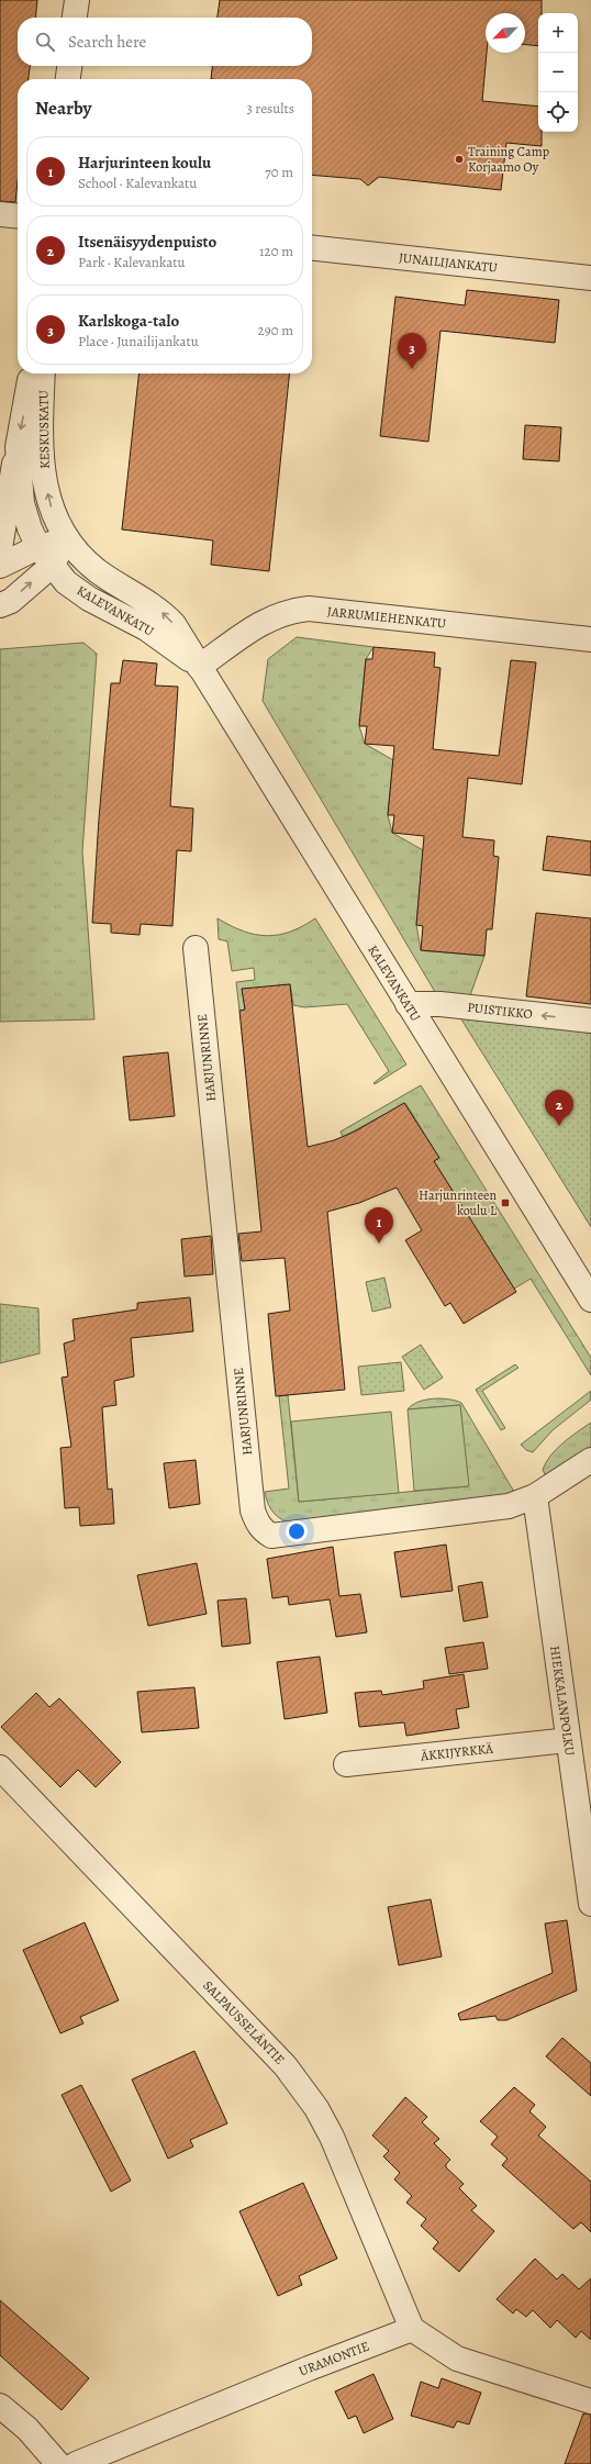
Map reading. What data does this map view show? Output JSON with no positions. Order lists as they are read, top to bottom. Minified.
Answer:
{"streets":{"street":["JUNAILIJANKATU","KESKUSKATU","KALEVANKATU","JARRUMIEHENKATU","PUISTIKKO","HARJUNRINNE","HIEKKALANPOLKU","ÄKKIJYRKKÄ","SALPAUSSELÄNTIE","URAMONTIE"]},"crossings":[["KESKUSKATU","KALEVANKATU"],["KALEVANKATU","JARRUMIEHENKATU"],["KALEVANKATU","PUISTIKKO"],["HARJUNRINNE","HIEKKALANPOLKU"],["HIEKKALANPOLKU","ÄKKIJYRKKÄ"],["SALPAUSSELÄNTIE","URAMONTIE"]],"one_way":["PUISTIKKO"],"places":{"other":["Training Camp Korjaamo Oy"],"transit":["Harjunrinteen koulu L"]},"north":"bottom left","page":{"map_buttons":["+","−"],"search":"Search here","heading":["Nearby","3 results"],"list":[{"mark":"1","name":"Harjurinteen koulu","note":"School · Kalevankatu","value":"70 m"},{"mark":"2","name":"Itsenäisyydenpuisto","note":"Park · Kalevankatu","value":"120 m"},{"mark":"3","name":"Karlskoga-talo","note":"Place · Junailijankatu","value":"290 m"}],"pins":["3","2","1"]}}
